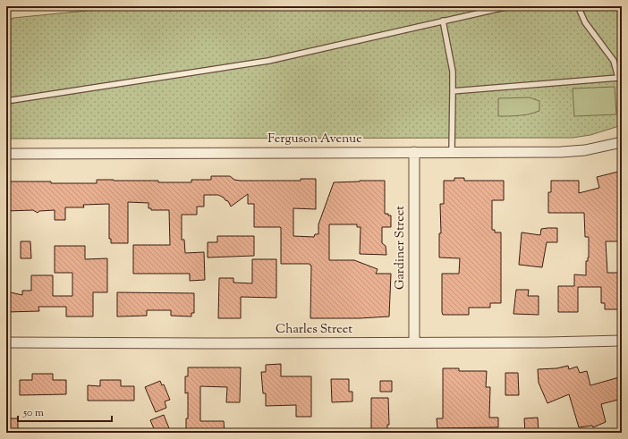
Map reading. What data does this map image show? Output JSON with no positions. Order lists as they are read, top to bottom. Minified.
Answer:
{"streets":{"street":["Ferguson Avenue","Gardiner Street","Charles Street"]},"crossings":[["Ferguson Avenue","Gardiner Street"],["Gardiner Street","Charles Street"]],"scale_bar":"50 m"}
